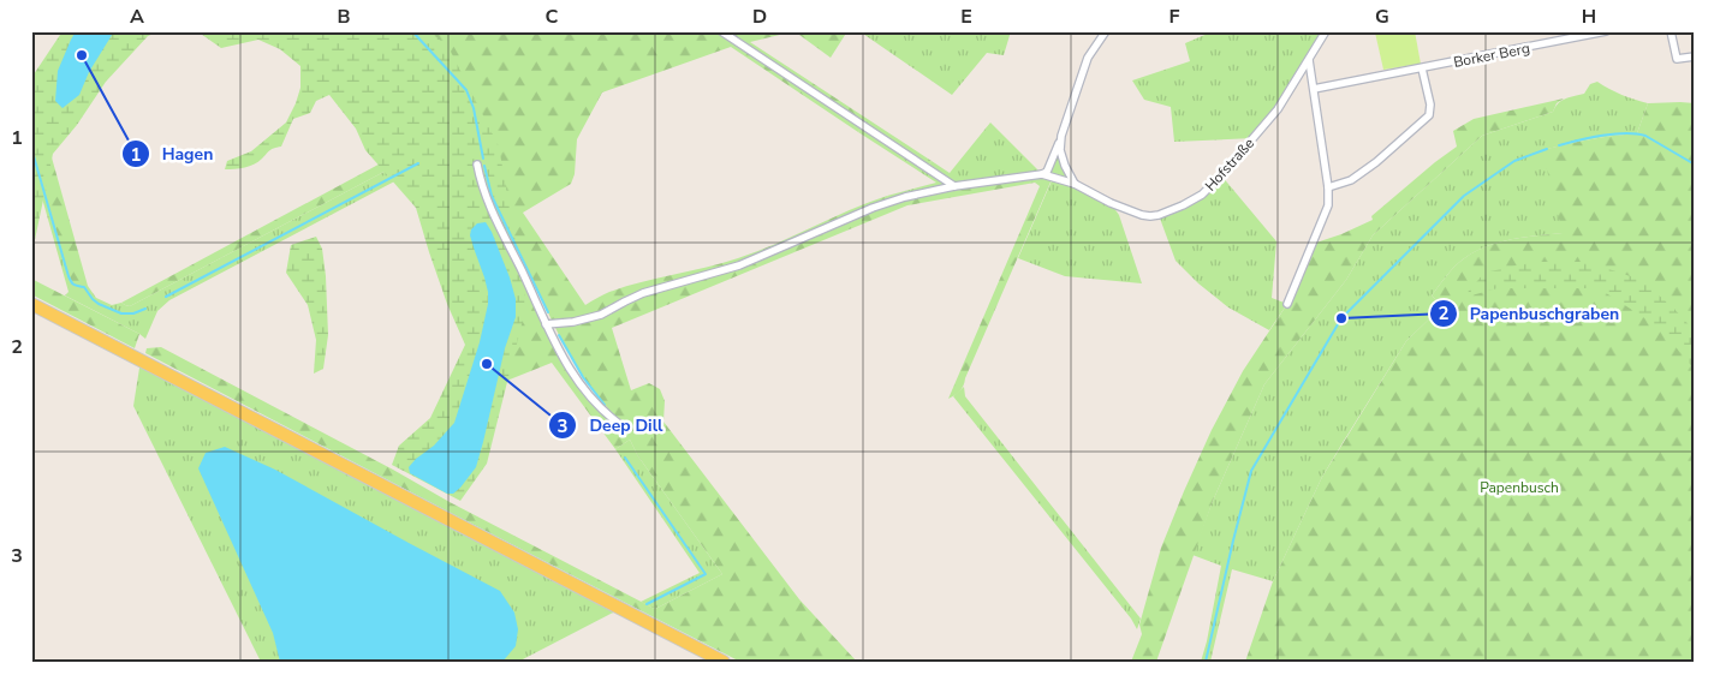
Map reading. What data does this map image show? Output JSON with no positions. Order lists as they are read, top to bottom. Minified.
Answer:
{"streets":{"street":["Borker Berg","Hofstraße"]},"parks":["Papenbusch"],"places":["Hagen","Papenbuschgraben","Deep Dill"],"grid":{"columns":["A","B","C","D","E","F","G","H"],"rows":["1","2","3"]}}
